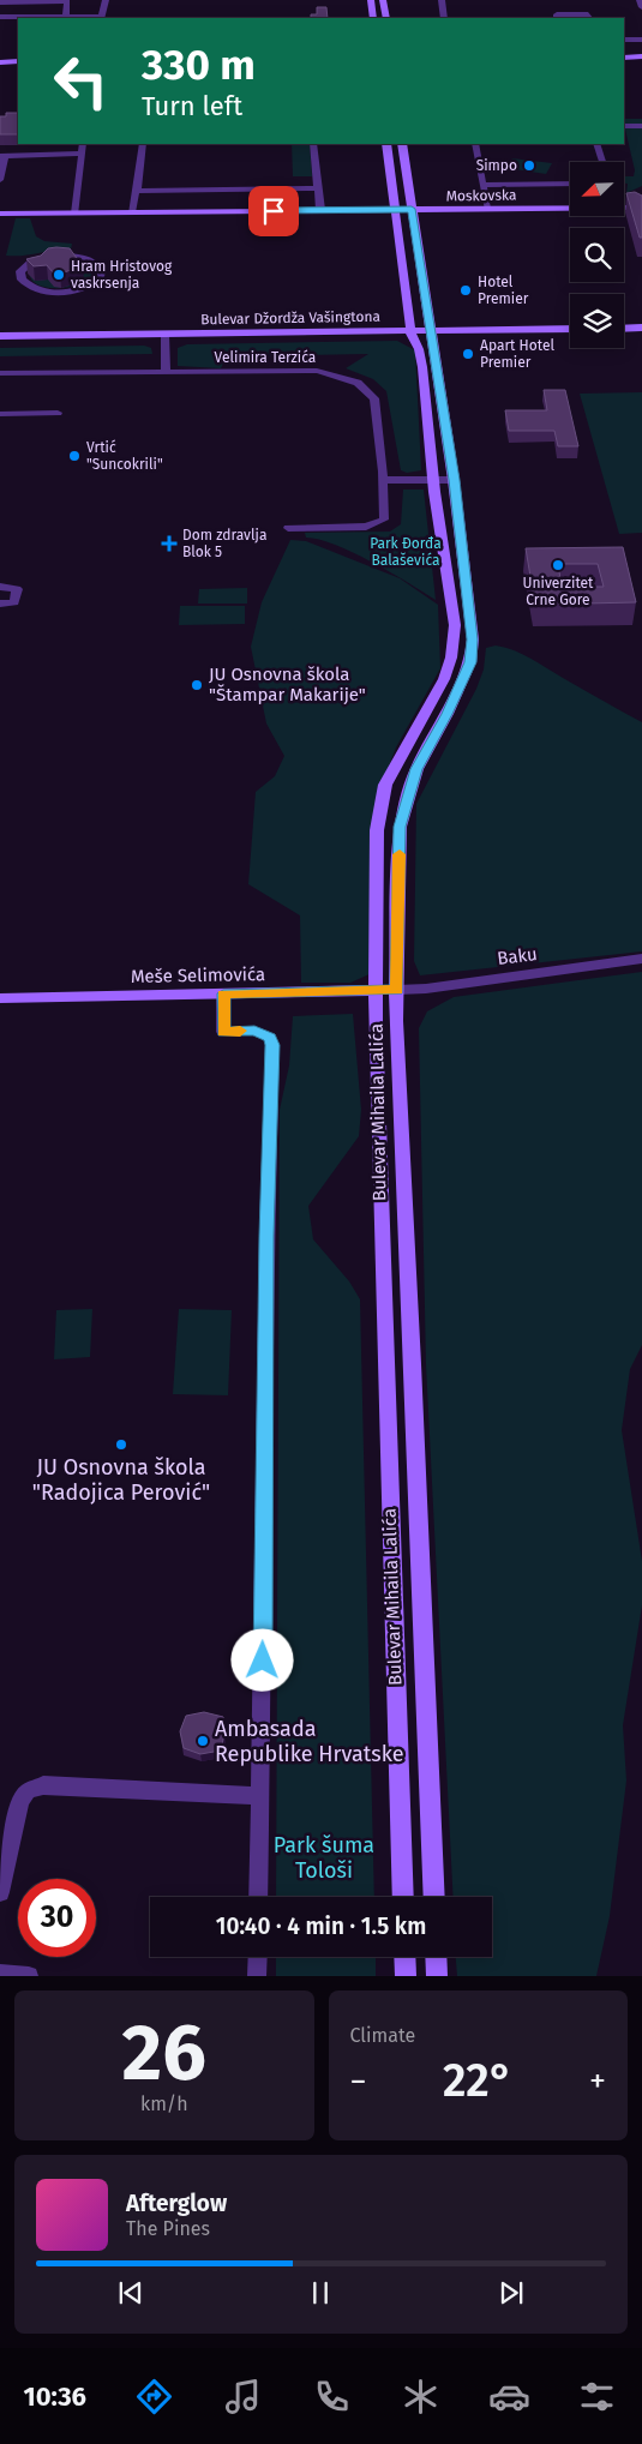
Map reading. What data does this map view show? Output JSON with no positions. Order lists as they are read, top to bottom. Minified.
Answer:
{"streets":{"main road":["Moskovska","Bulevar Džordža Vašingtona","Meše Selimovića","Bulevar Mihaila Lalića"],"street":["Velimira Terzića","Baku"]},"crossings":[["Moskovska","Bulevar Mihaila Lalića"],["Bulevar Džordža Vašingtona","Bulevar Mihaila Lalića"],["Baku","Meše Selimovića"],["Baku","Bulevar Mihaila Lalića"],["Meše Selimovića","Bulevar Mihaila Lalića"]],"parks":["Park Đorđa Balaševića","Park šuma Tološi"],"places":{"other":["Simpo","Hram Hristovog vaskrsenja","Hotel Premier","Apart Hotel Premier","Vrtić \"Suncokrili\"","Univerzitet Crne Gore","JU Osnovna škola \"Štampar Makarije\"","JU Osnovna škola \"Radojica Perović\"","Ambasada Republike Hrvatske"],"health":["Dom zdravlja Blok 5"]},"north":"bottom left","page":{"turn":["330 m","Turn left"],"limit":"30","trip":"10:40 · 4 min · 1.5 km","tile":[["26","km/h"],"Climate"],"heat":["−","22°","+"],"song":["Afterglow","The Pines"],"tabs":"10:36"}}
